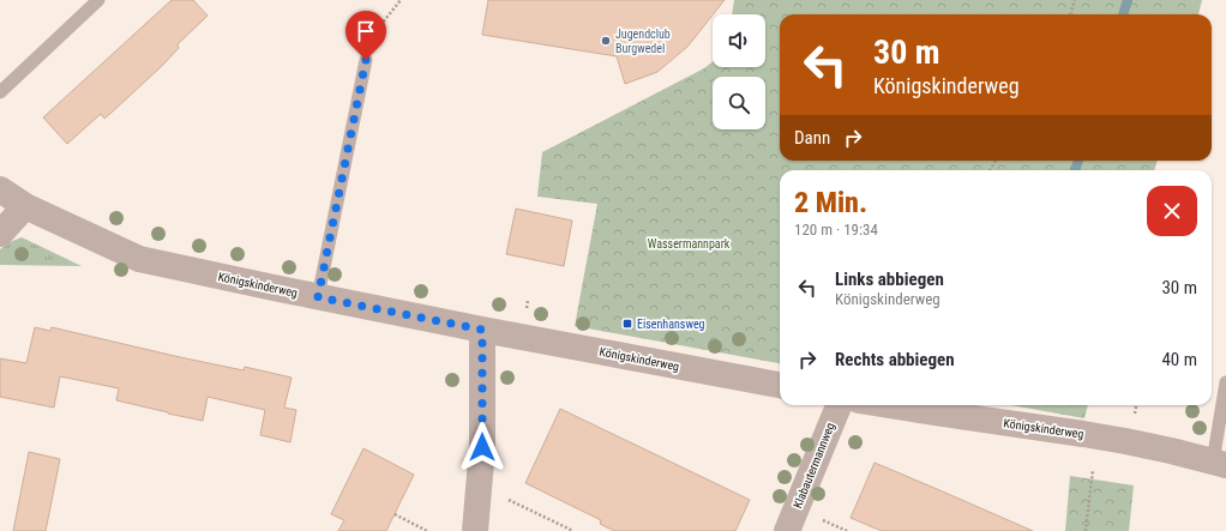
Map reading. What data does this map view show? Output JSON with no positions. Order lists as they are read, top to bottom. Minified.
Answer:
{"streets":{"street":["Königskinderweg","Klabautermannweg"]},"parks":["Wassermannpark"],"places":{"other":["Jugendclub Burgwedel"],"transit":["Eisenhansweg"]},"page":{"turn":["30 m","Königskinderweg"],"then":"Dann","heading":["2 Min.","120 m · 19:34"],"list":[{"name":"Links abbiegen","note":"Königskinderweg","value":"30 m"},{"name":"Rechts abbiegen","value":"40 m"}]}}
